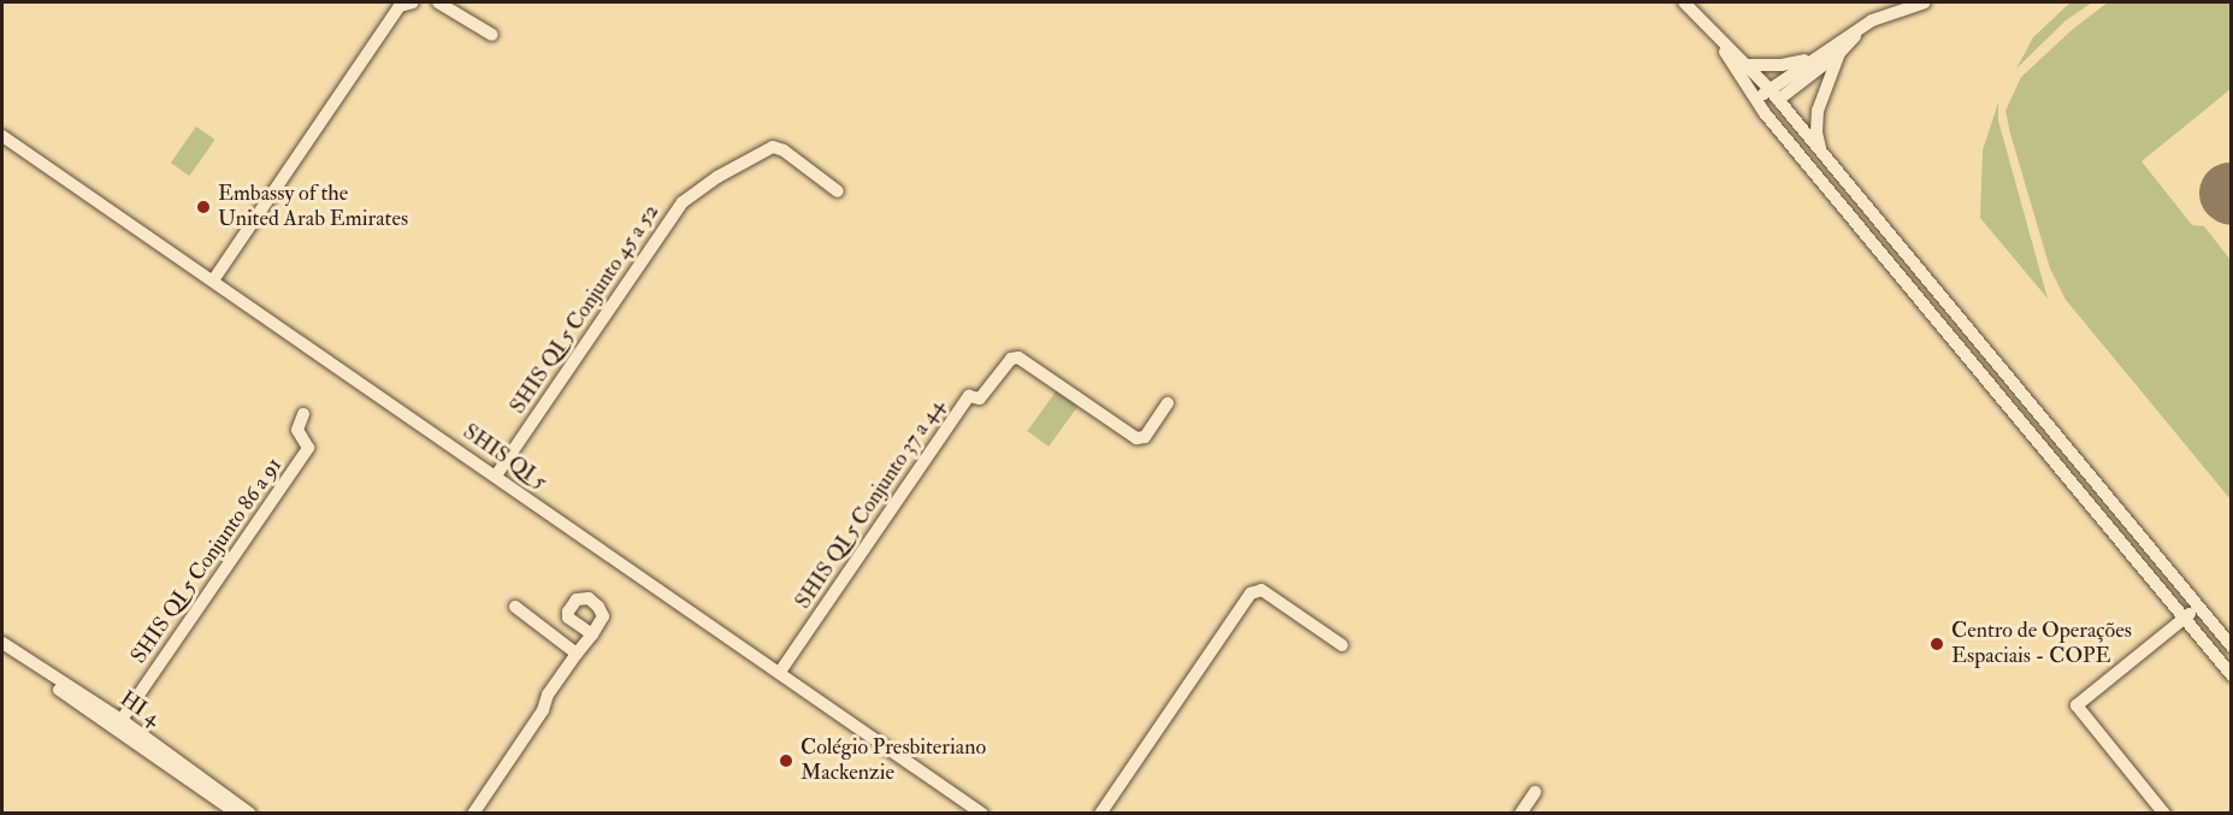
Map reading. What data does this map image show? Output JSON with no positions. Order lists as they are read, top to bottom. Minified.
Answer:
{"streets":{"street":["SHIS QI 5 Conjunto 45 a 52","SHIS QI 5","SHIS QI 5 Conjunto 37 a 44","SHIS QI 5 Conjunto 86 a 91","HI 4"]},"crossings":[["SHIS QI 5 Conjunto 45 a 52","SHIS QI 5"],["SHIS QI 5","SHIS QI 5 Conjunto 37 a 44"],["SHIS QI 5 Conjunto 86 a 91","HI 4"]],"places":["Embassy of the United Arab Emirates","Centro de Operações Espaciais - COPE","Colégio Presbiteriano Mackenzie"]}
